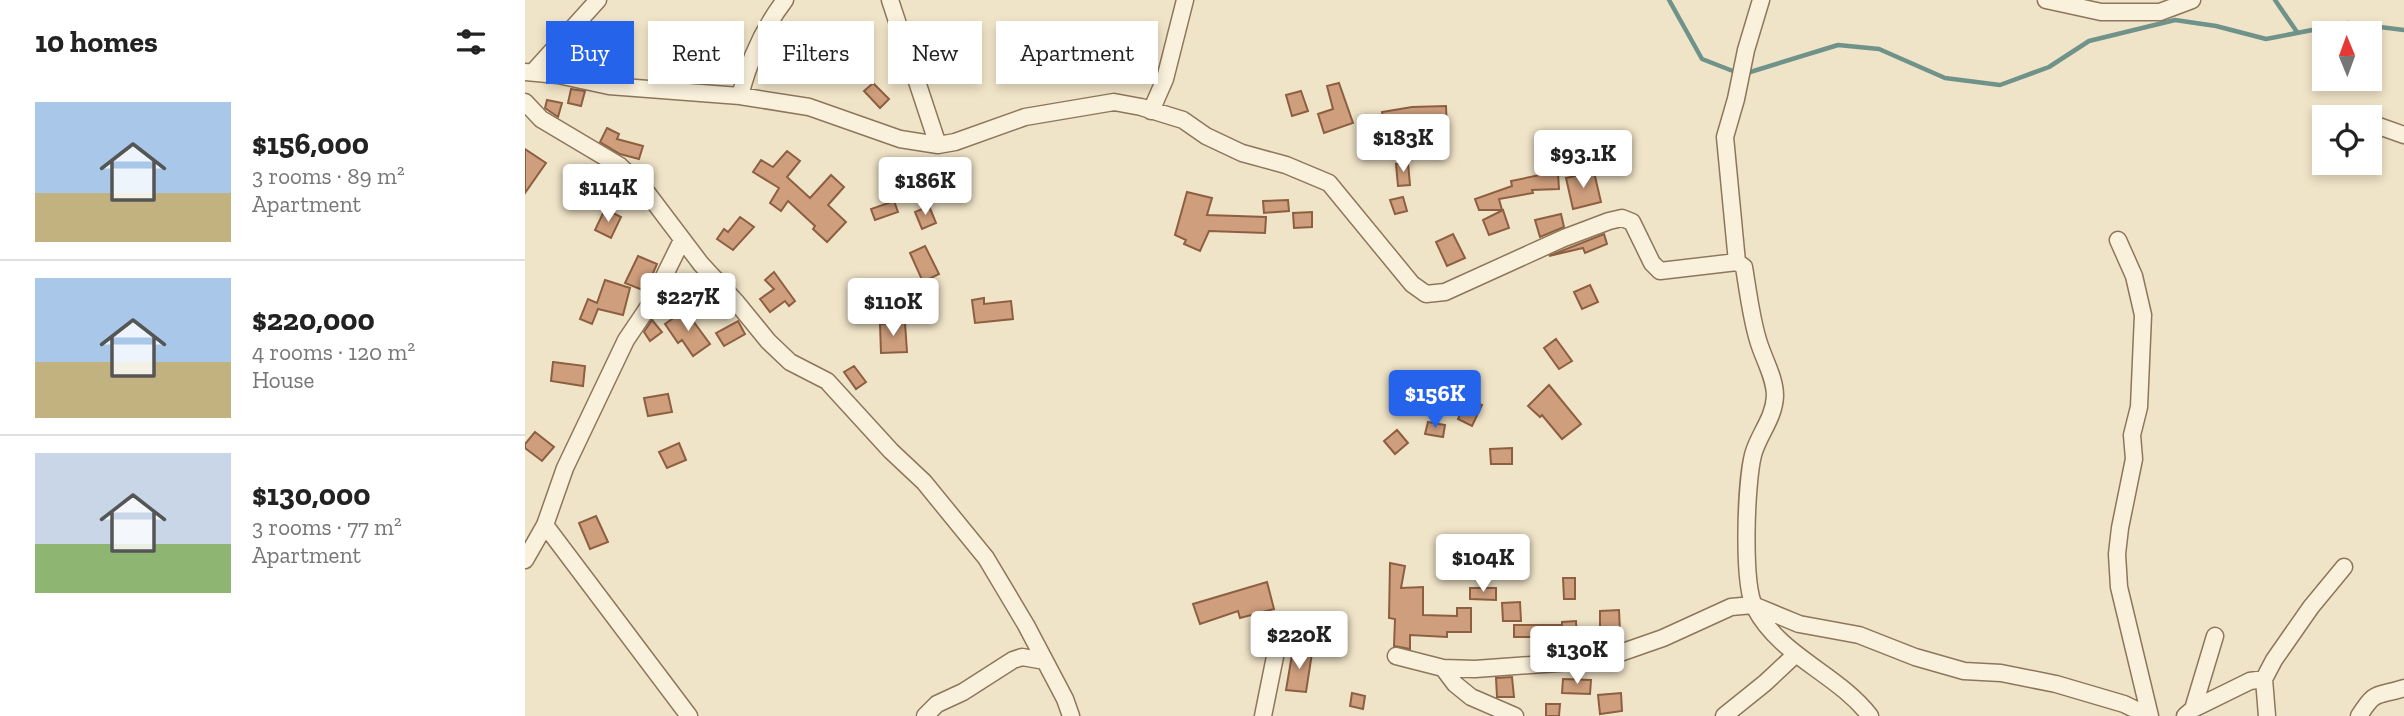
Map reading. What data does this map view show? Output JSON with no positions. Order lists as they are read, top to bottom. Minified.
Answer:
{"north":"top","page":{"heading":"10 homes","chip":["Buy","Rent","Filters","New","Apartment"],"list":[{"name":"$156,000","note":"3 rooms · 89 m² · Apartment"},{"name":"$220,000","note":"4 rooms · 120 m² · House"},{"name":"$130,000","note":"3 rooms · 77 m² · Apartment"}],"price":["$183K","$93.1K","$186K","$114K","$227K","$110K","$156K","$104K","$220K","$130K"]}}
